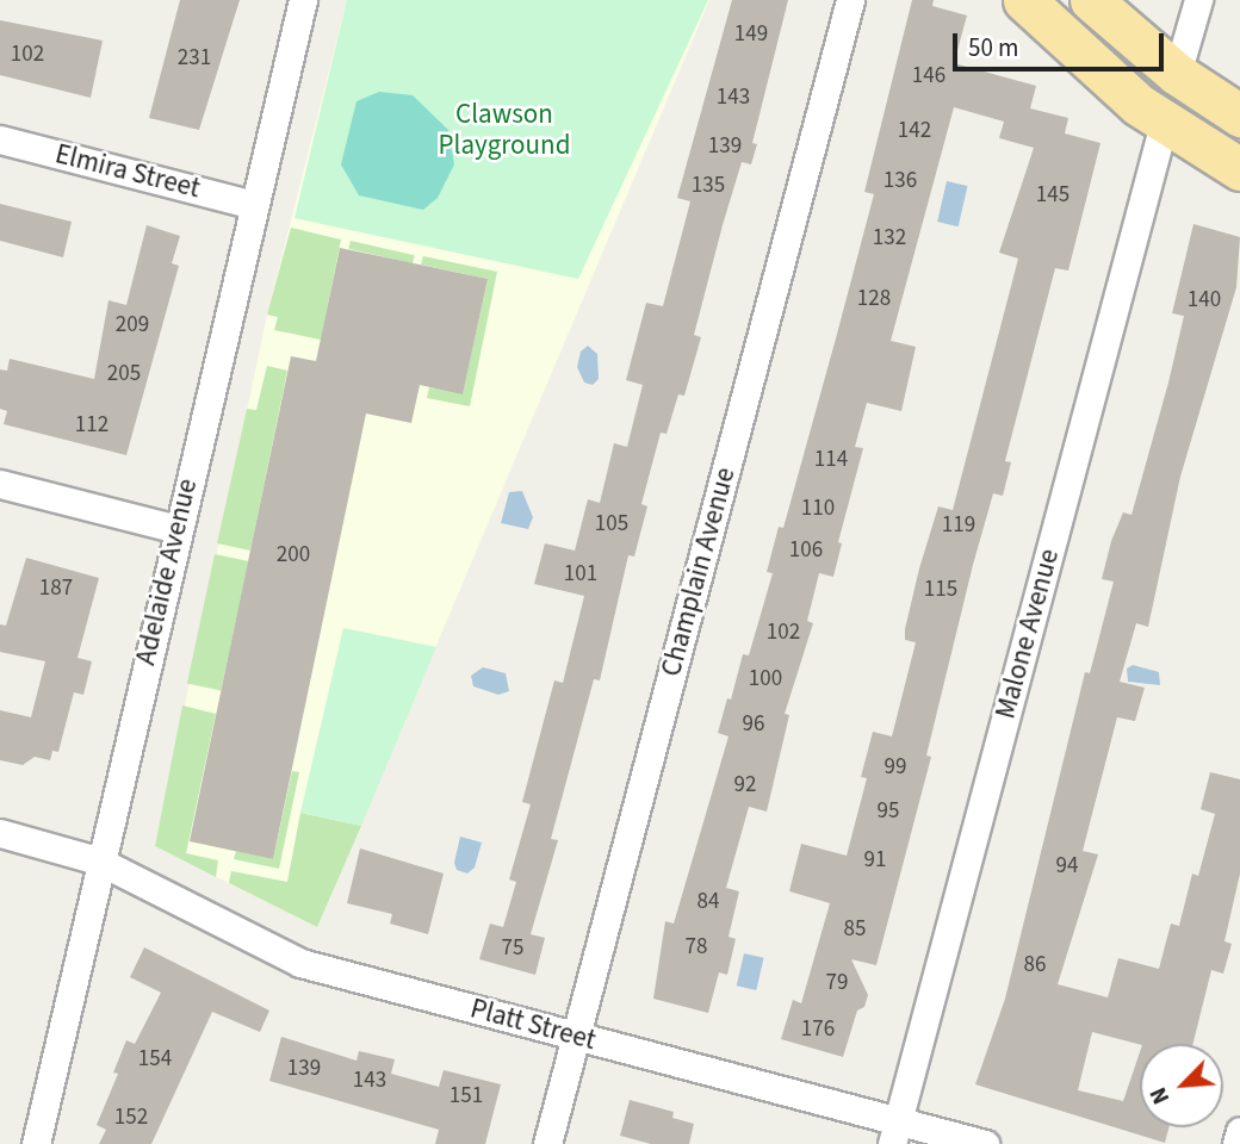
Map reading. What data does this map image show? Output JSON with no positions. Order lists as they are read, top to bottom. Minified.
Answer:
{"streets":{"street":["Elmira Street","Adelaide Avenue","Champlain Avenue","Malone Avenue","Platt Street"]},"crossings":[["Elmira Street","Adelaide Avenue"],["Adelaide Avenue","Platt Street"],["Champlain Avenue","Platt Street"],["Malone Avenue","Platt Street"]],"parks":["Clawson Playground"],"house_numbers":["149","102","231","146","143","142","139","136","135","145","132","128","140","209","205","112","114","110","105","119","106","200","101","187","115","102","100","96","99","92","95","91","94","84","85","78","75","86","79","176","154","139","143","151","152"],"scale_bar":"50 m","north":"bottom left"}
